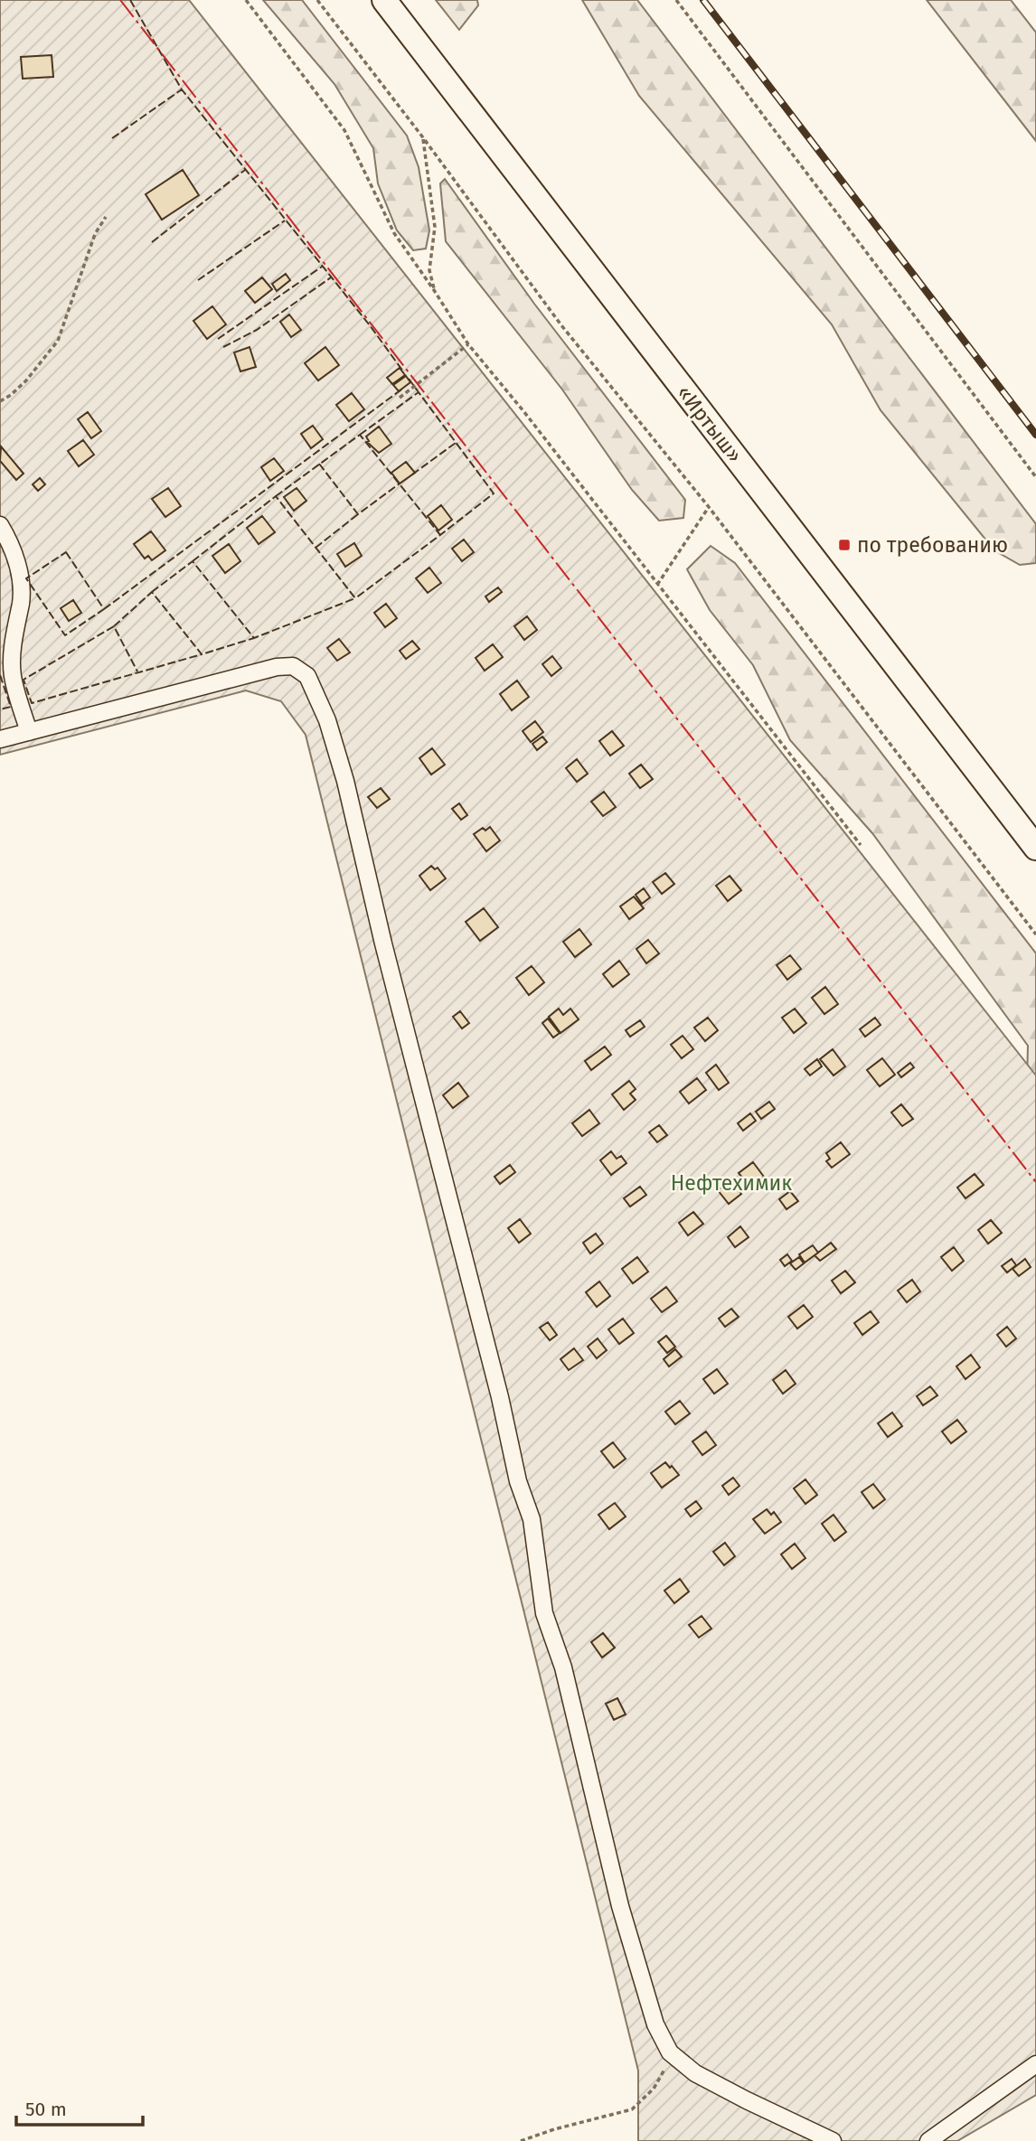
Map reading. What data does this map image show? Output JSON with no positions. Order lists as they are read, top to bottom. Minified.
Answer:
{"streets":{"main road":["«Иртыш»"]},"parks":["Нефтехимик"],"places":{"transit":["по требованию"]},"scale_bar":"50 m"}
